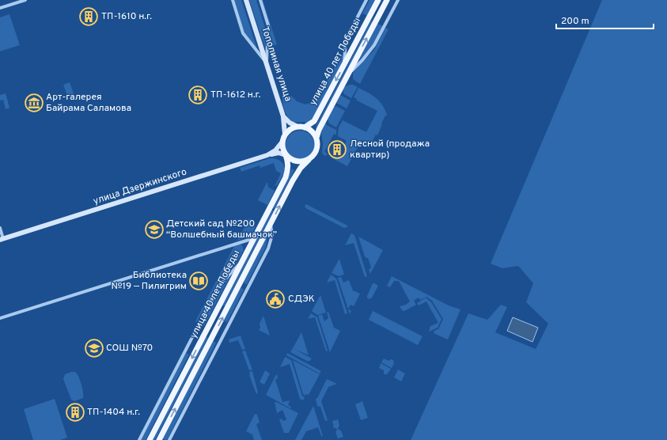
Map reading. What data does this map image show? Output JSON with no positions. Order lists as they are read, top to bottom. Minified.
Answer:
{"streets":{"main road":["улица 40 лет Победы","Тополиная улица","улица Дзержинского"]},"crossings":[["улица 40 лет Победы","Тополиная улица"],["улица 40 лет Победы","улица Дзержинского"],["Тополиная улица","улица Дзержинского"]],"places":{"building":["ТП-1610 н.г.","ТП-1612 н.г.","Лесной (продажа квартир)","ТП-1404 н.г."],"museum":["Арт-галерея Байрама Саламова"],"school or university":["Детский сад №200 “Волшебный башмачок”","СОШ №70"],"library":["Библиотека №19 — Пилигрим"],"public building":["СДЭК"]},"scale_bar":"200 m"}
